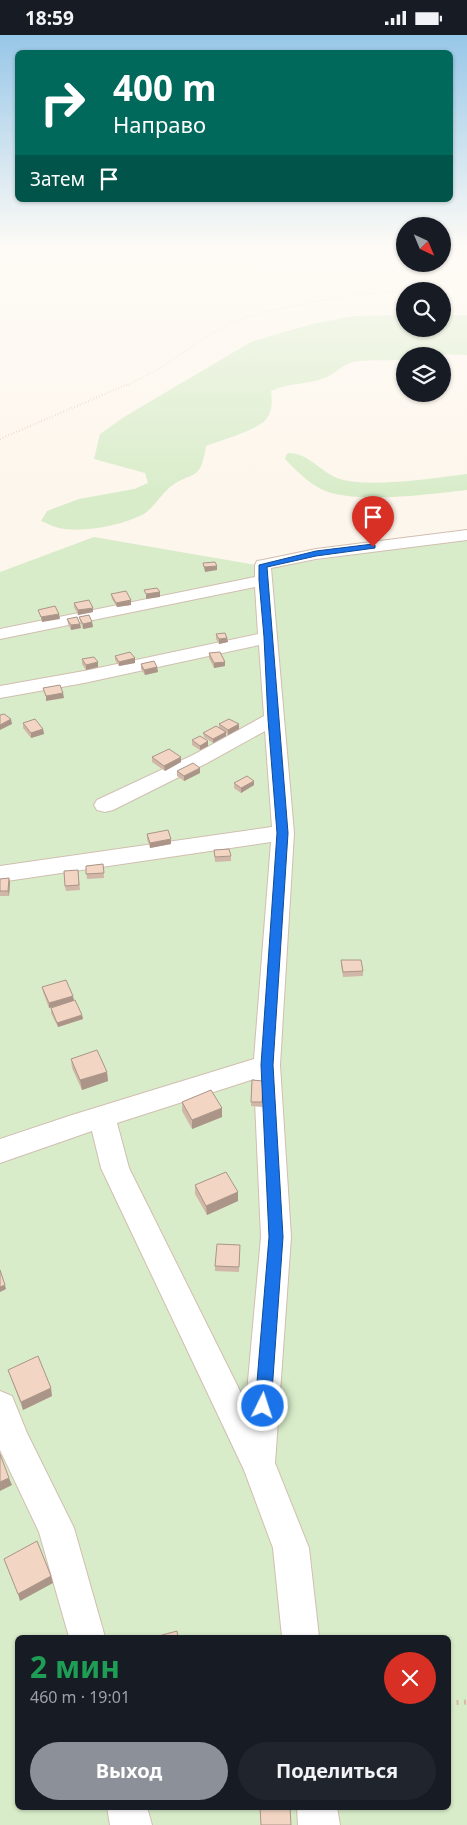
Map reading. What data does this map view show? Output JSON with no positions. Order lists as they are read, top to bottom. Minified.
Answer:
{"north":"bottom right","page":{"status":"18:59","turn":["400 m","Направо"],"then":"Затем","heading":["2 мин","460 m · 19:01"],"buttons":["Выход","Поделиться"]}}
